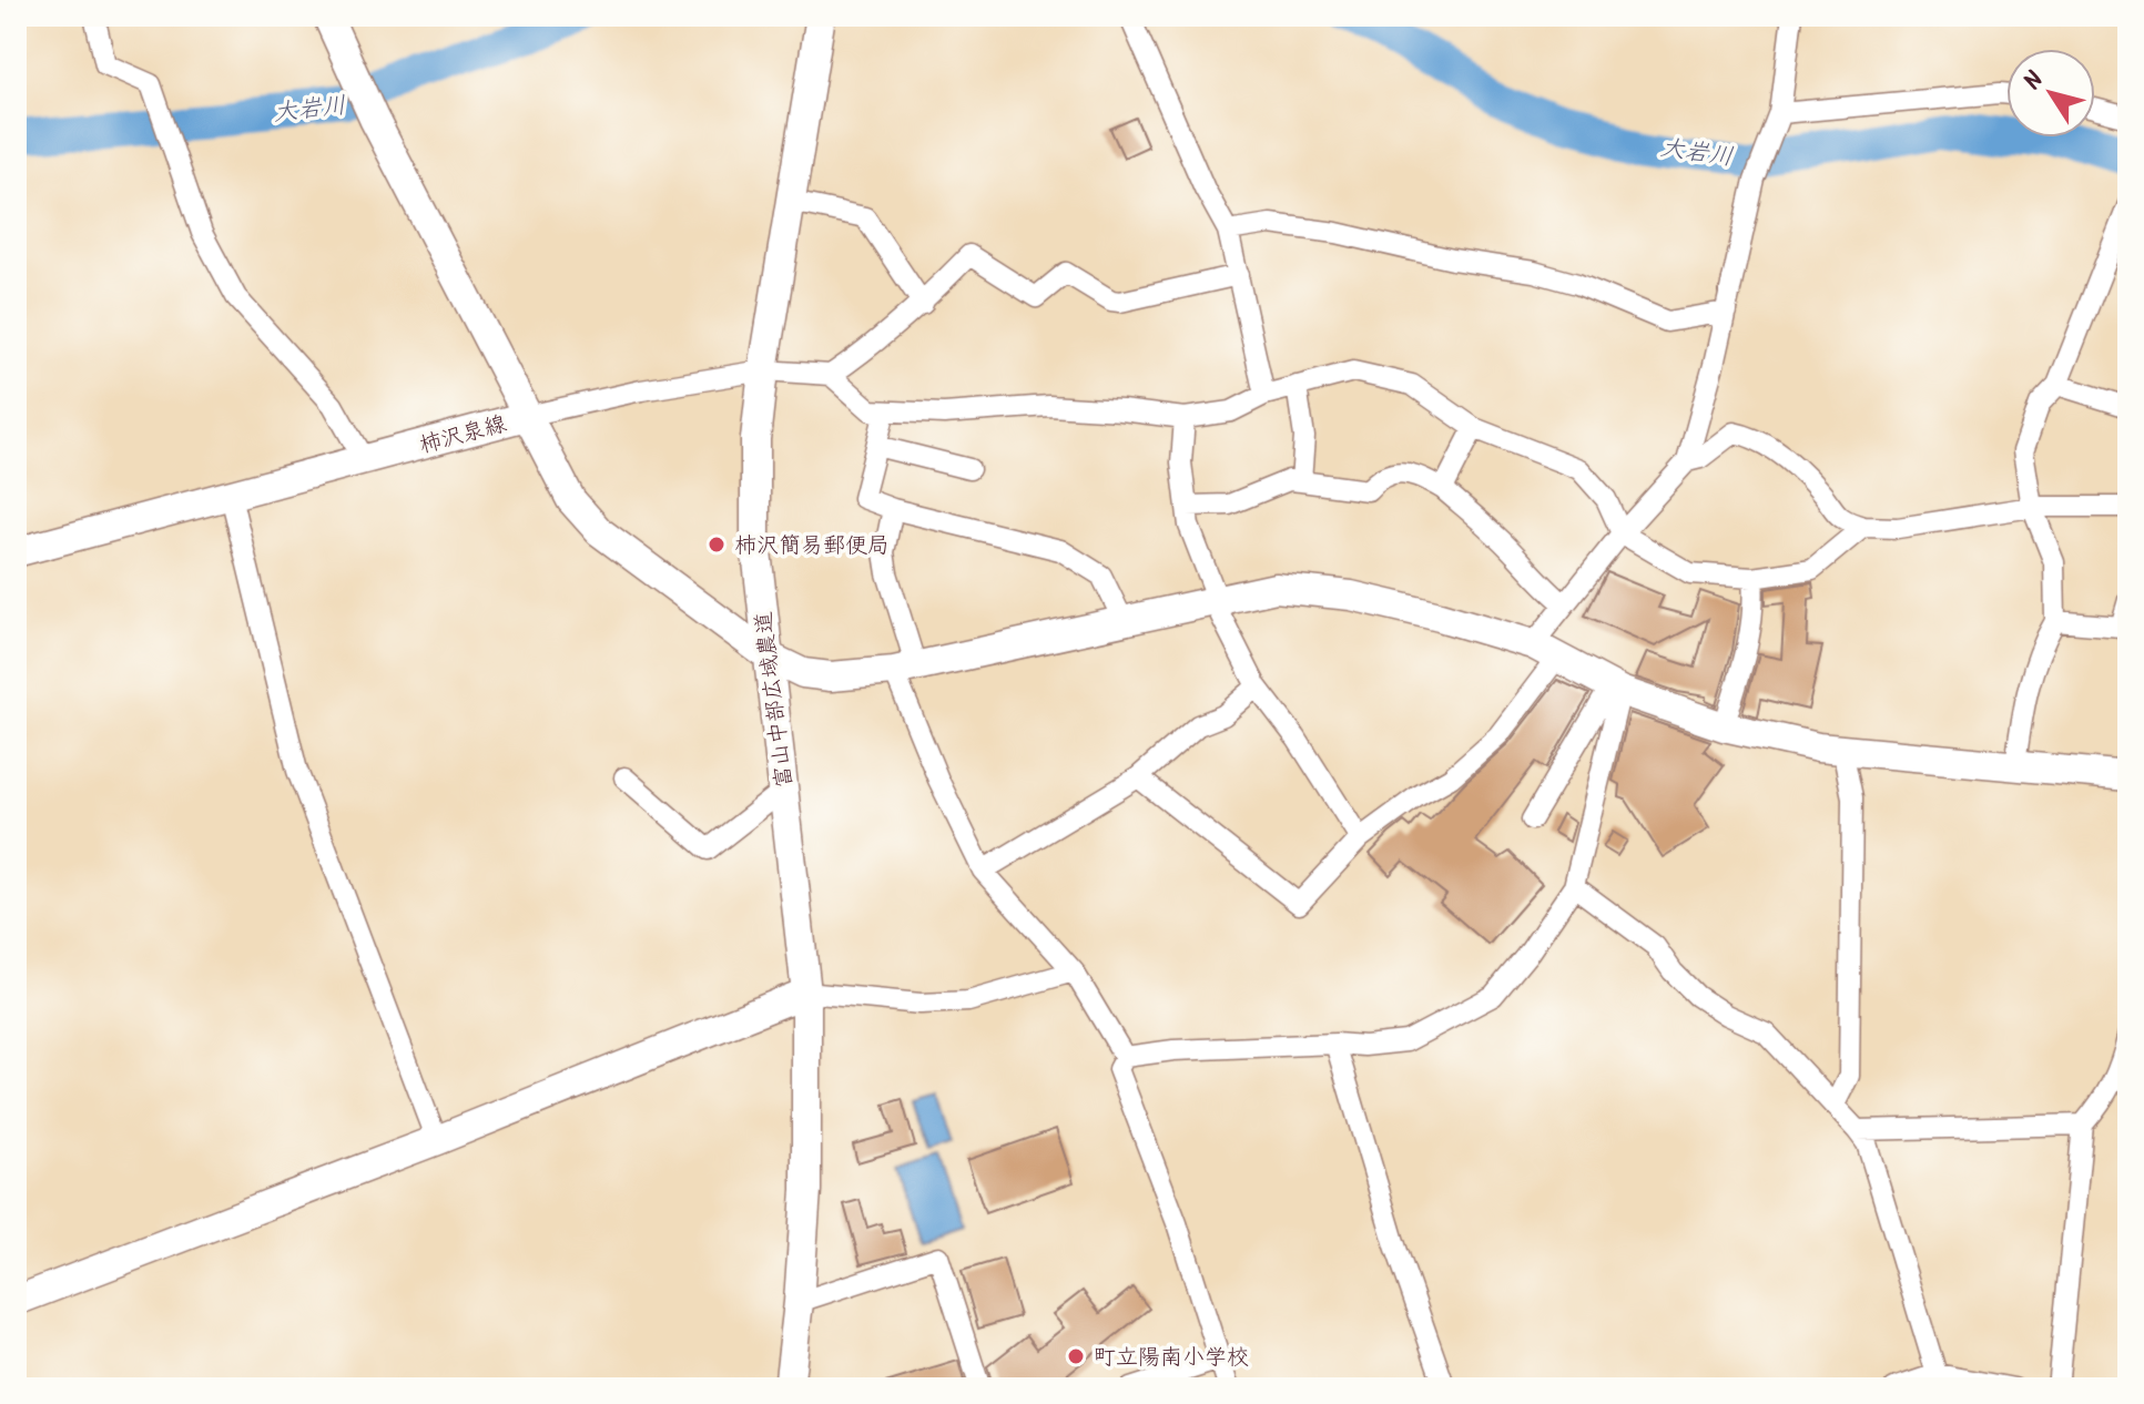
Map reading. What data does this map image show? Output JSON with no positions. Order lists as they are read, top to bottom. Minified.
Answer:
{"streets":{"street":["柿沢泉線","富山中部広域農道"]},"water":["大岩川"],"places":["柿沢簡易郵便局","町立陽南小学校"],"north":"top left"}
